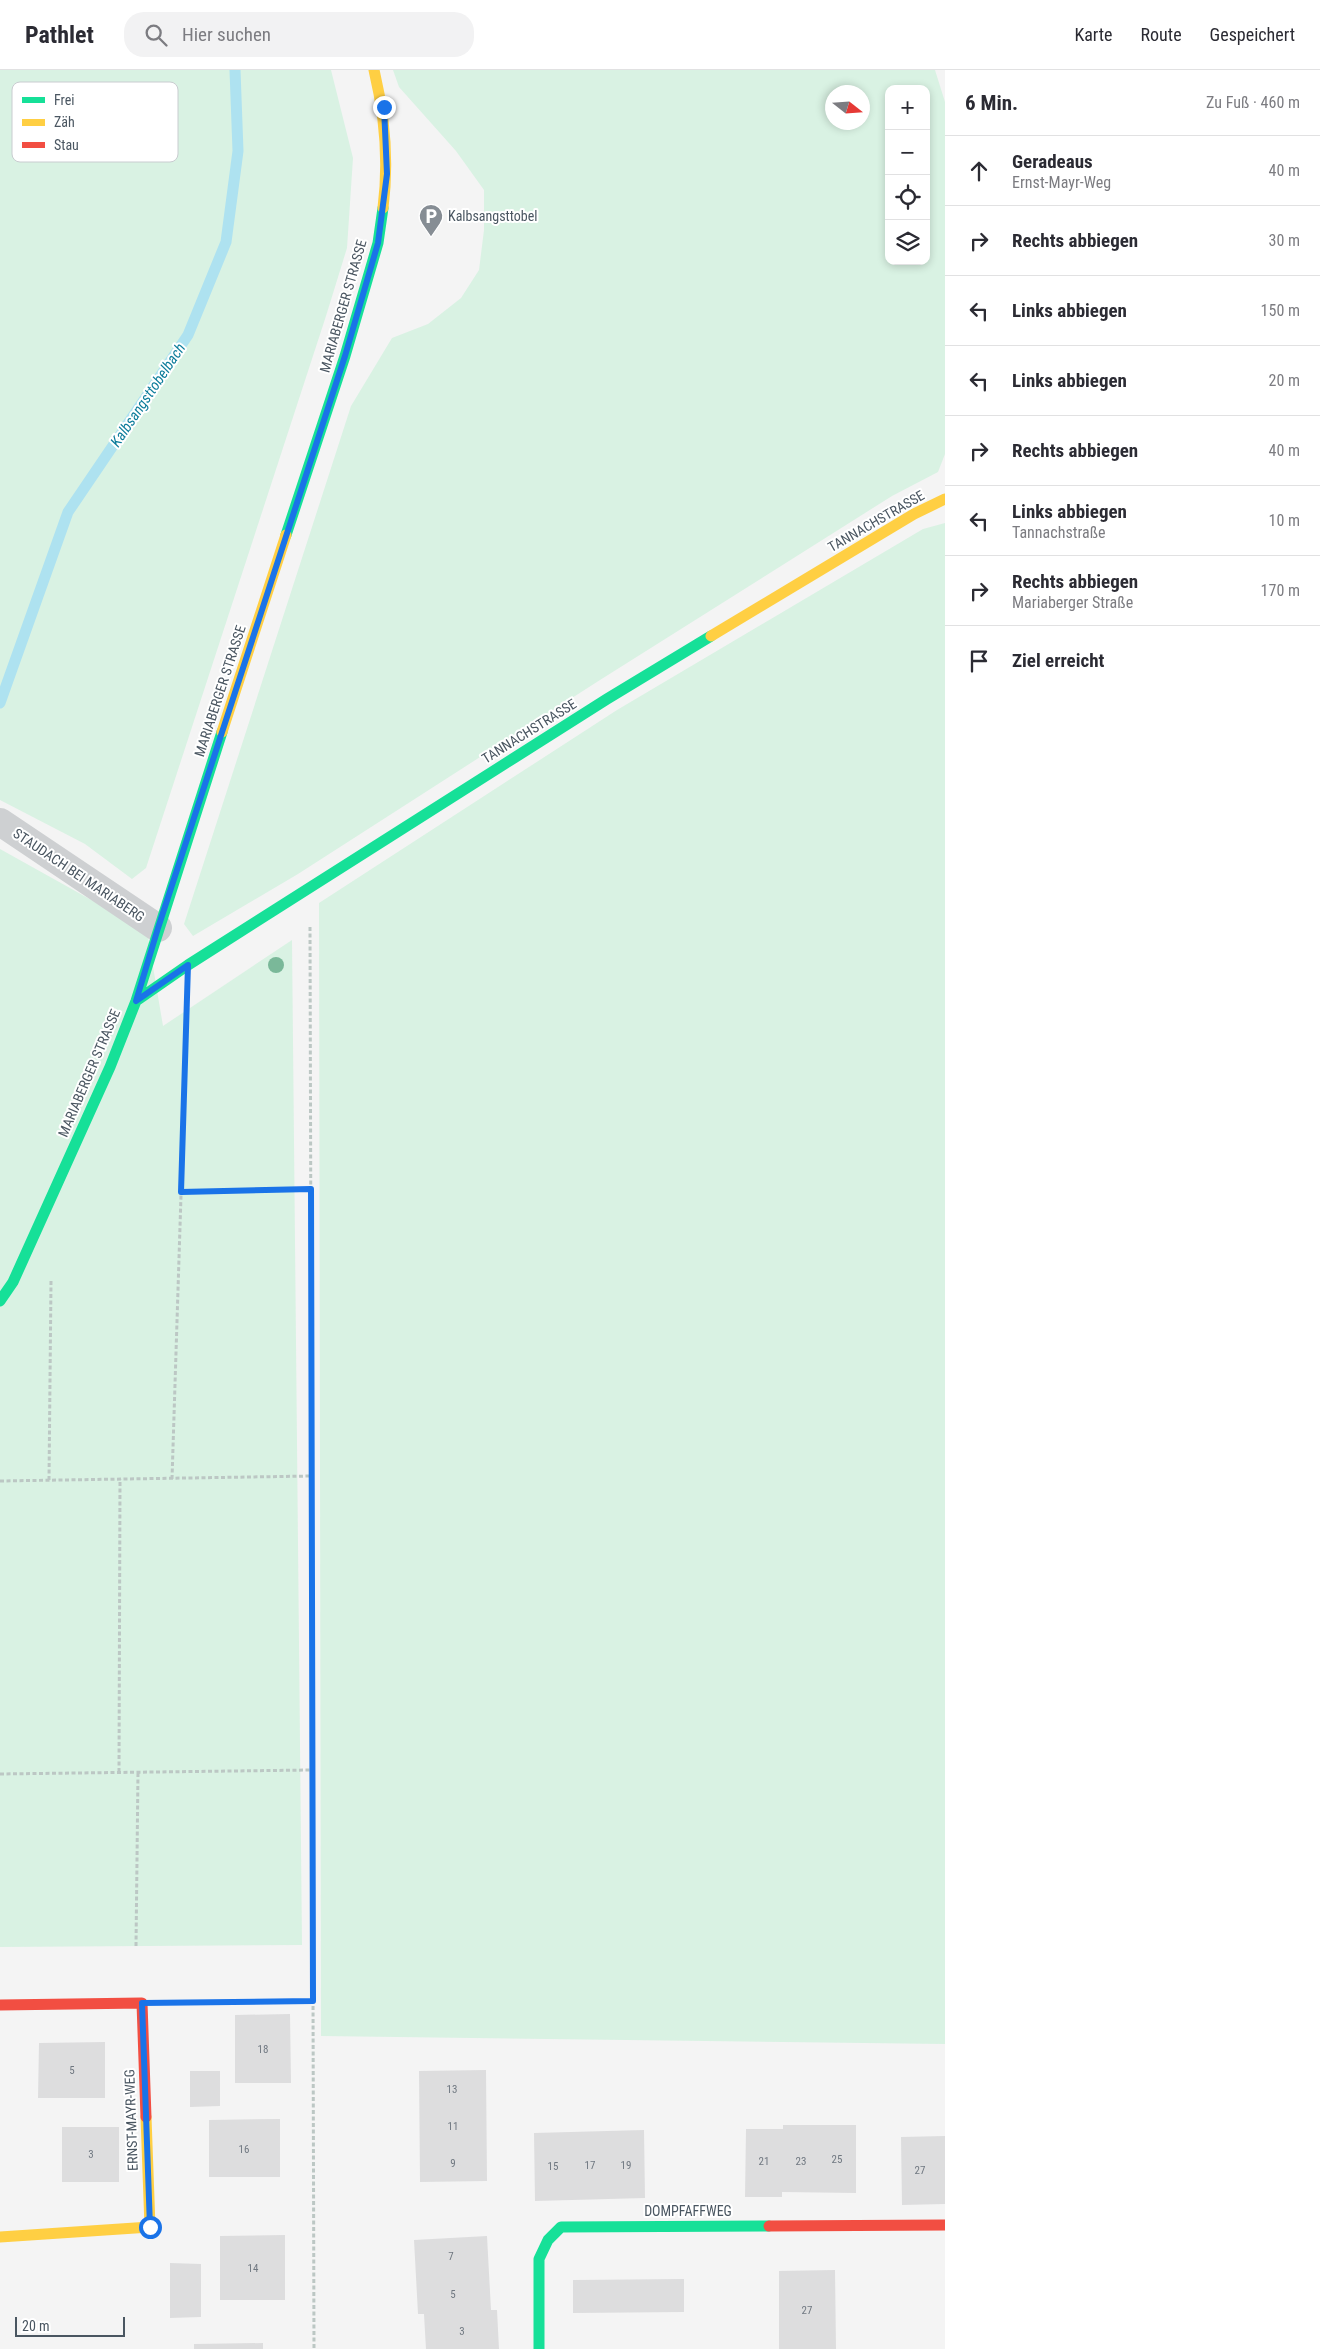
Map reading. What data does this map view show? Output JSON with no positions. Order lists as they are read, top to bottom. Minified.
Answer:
{"streets":{"street":["MARIABERGER STRASSE","TANNACHSTRASSE","STAUDACH BEI MARIABERG","ERNST-MAYR-WEG","DOMPFAFFWEG"]},"crossings":[["MARIABERGER STRASSE","TANNACHSTRASSE"],["MARIABERGER STRASSE","STAUDACH BEI MARIABERG"]],"water":["Kalbsangsttobelbach"],"places":{"parking":["Kalbsangsttobel"]},"house_numbers":["18","5","13","11","16","3","25","21","23","9","17","19","15","27","7","14","5","27","3"],"legend":["Frei","Zäh","Stau"],"scale_bar":"20 m","north":"right","page":{"header":"Pathlet","search":"Hier suchen","nav":["Karte","Route","Gespeichert"],"heading":["6 Min.","Zu Fuß · 460 m"],"map_buttons":["+","−"],"list":[["Geradeaus","Ernst-Mayr-Weg","40 m"],["Rechts abbiegen","30 m"],["Links abbiegen","150 m"],["Links abbiegen","20 m"],["Rechts abbiegen","40 m"],["Links abbiegen","Tannachstraße","10 m"],["Rechts abbiegen","Mariaberger Straße","170 m"],"Ziel erreicht"],"scale":"20 m"}}
